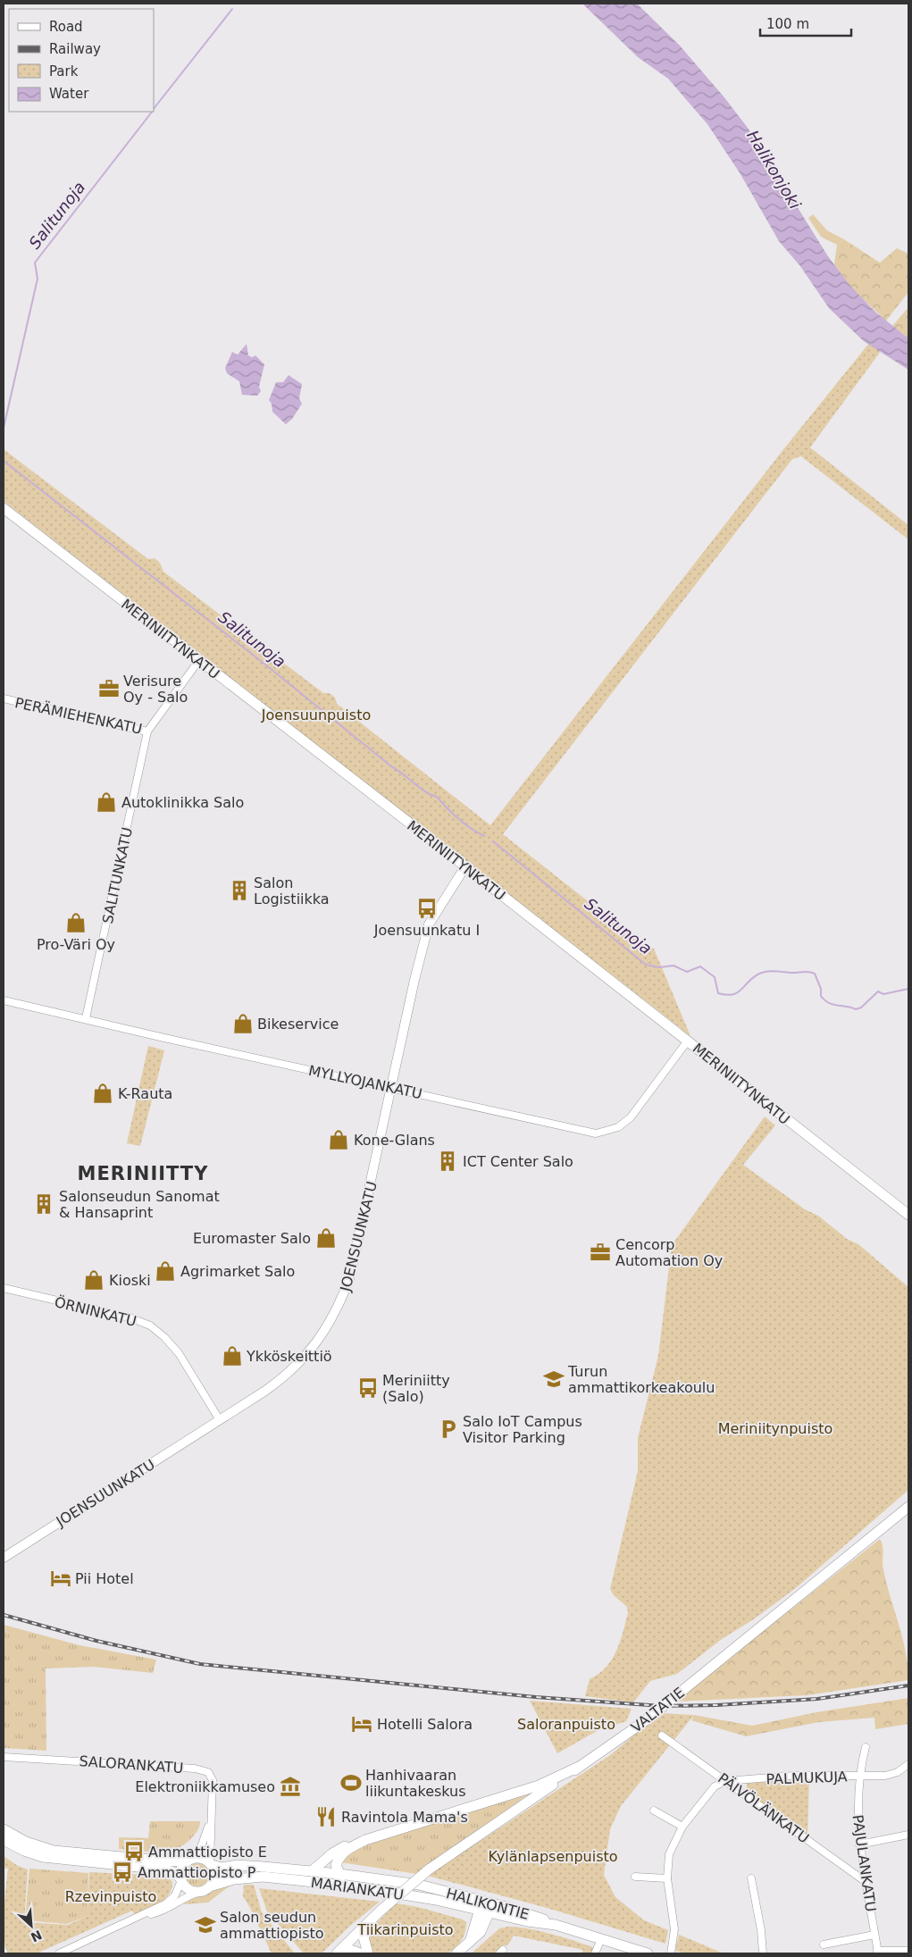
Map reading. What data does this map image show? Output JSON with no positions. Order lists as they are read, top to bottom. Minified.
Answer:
{"streets":{"main road":["MERINIITYNKATU","VALTATIE","MARIANKATU","HALIKONTIE"],"street":["PERÄMIEHENKATU","SALITUNKATU","MYLLYOJANKATU","JOENSUUNKATU","ÖRNINKATU","SALORANKATU","PALMUKUJA","PÄIVÖLÄNKATU","PAJULANKATU"]},"crossings":[["MERINIITYNKATU","PERÄMIEHENKATU"],["MERINIITYNKATU","MYLLYOJANKATU"],["MERINIITYNKATU","JOENSUUNKATU"],["PERÄMIEHENKATU","SALITUNKATU"],["SALITUNKATU","MYLLYOJANKATU"],["MYLLYOJANKATU","JOENSUUNKATU"],["JOENSUUNKATU","ÖRNINKATU"],["SALORANKATU","MARIANKATU"],["PALMUKUJA","PÄIVÖLÄNKATU"],["PALMUKUJA","PAJULANKATU"],["PÄIVÖLÄNKATU","PAJULANKATU"],["MARIANKATU","HALIKONTIE"]],"districts":["MERINIITTY"],"water":["Halikonjoki","Salitunoja"],"parks":["Joensuunpuisto","Meriniitynpuisto","Saloranpuisto","Kylänlapsenpuisto","Rzevinpuisto","Tiikarinpuisto"],"places":{"office":["Verisure Oy - Salo","Cencorp Automation Oy"],"shop":["Autoklinikka Salo","Pro-Väri Oy","Bikeservice","K-Rauta","Kone-Glans","Euromaster Salo","Agrimarket Salo","Kioski","Ykköskeittiö"],"building":["Salon Logistiikka","ICT Center Salo","Salonseudun Sanomat & Hansaprint"],"bus stop":["Joensuunkatu I","Meriniitty (Salo)","Ammattiopisto E","Ammattiopisto P"],"school or university":["Turun ammattikorkeakoulu","Salon seudun ammattiopisto"],"parking":["Salo IoT Campus Visitor Parking"],"hotel":["Pii Hotel","Hotelli Salora"],"sports":["Hanhivaaran liikuntakeskus"],"museum":["Elektroniikkamuseo"],"restaurant":["Ravintola Mama's"]},"legend":["Road","Railway","Park","Water"],"scale_bar":"100 m","north":"bottom right"}
